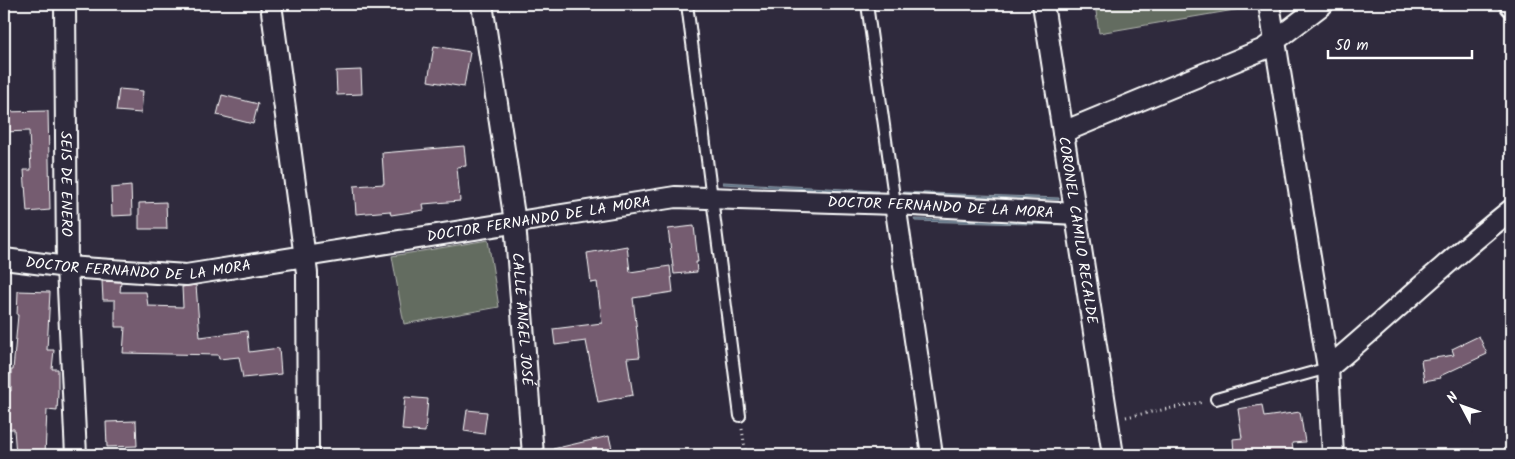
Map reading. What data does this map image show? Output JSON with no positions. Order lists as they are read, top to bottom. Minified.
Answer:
{"streets":{"street":["SEIS DE ENERO","DOCTOR FERNANDO DE LA MORA","CORONEL CAMILO RECALDE","CALLE ANGEL JOSÉ"]},"crossings":[["SEIS DE ENERO","DOCTOR FERNANDO DE LA MORA"],["DOCTOR FERNANDO DE LA MORA","CORONEL CAMILO RECALDE"],["DOCTOR FERNANDO DE LA MORA","CALLE ANGEL JOSÉ"]],"scale_bar":"50 m","north":"top left"}
